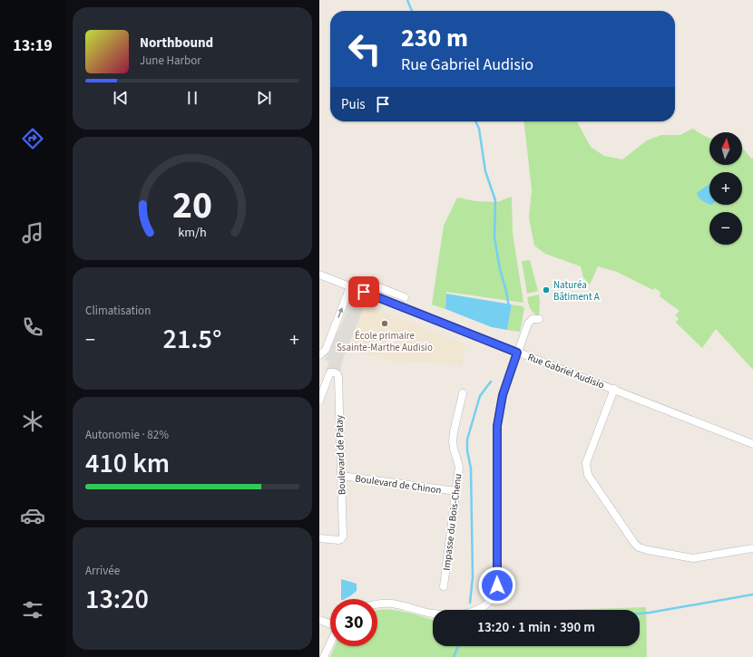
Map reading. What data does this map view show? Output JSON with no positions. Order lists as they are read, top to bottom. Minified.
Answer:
{"streets":{"street":["Rue Gabriel Audisio","Boulevard de Patay","Boulevard de Chinon","Impasse du Bois-Chenu"]},"crossings":[["Boulevard de Patay","Boulevard de Chinon"],["Boulevard de Chinon","Impasse du Bois-Chenu"]],"places":["Naturéa Bâtiment A","École primaire Ssainte-Marthe Audisio"],"north":"top","page":{"tabs":"13:19","turn":["230 m","Rue Gabriel Audisio"],"song":["Northbound","June Harbor"],"then":"Puis","map_buttons":["+","−"],"tile":["Climatisation",["Autonomie · 82%","410 km"],["Arrivée","13:20"]],"heat":["−","21.5°","+"],"limit":"30","trip":"13:20 · 1 min · 390 m","gauge":["20","km/h"]}}
